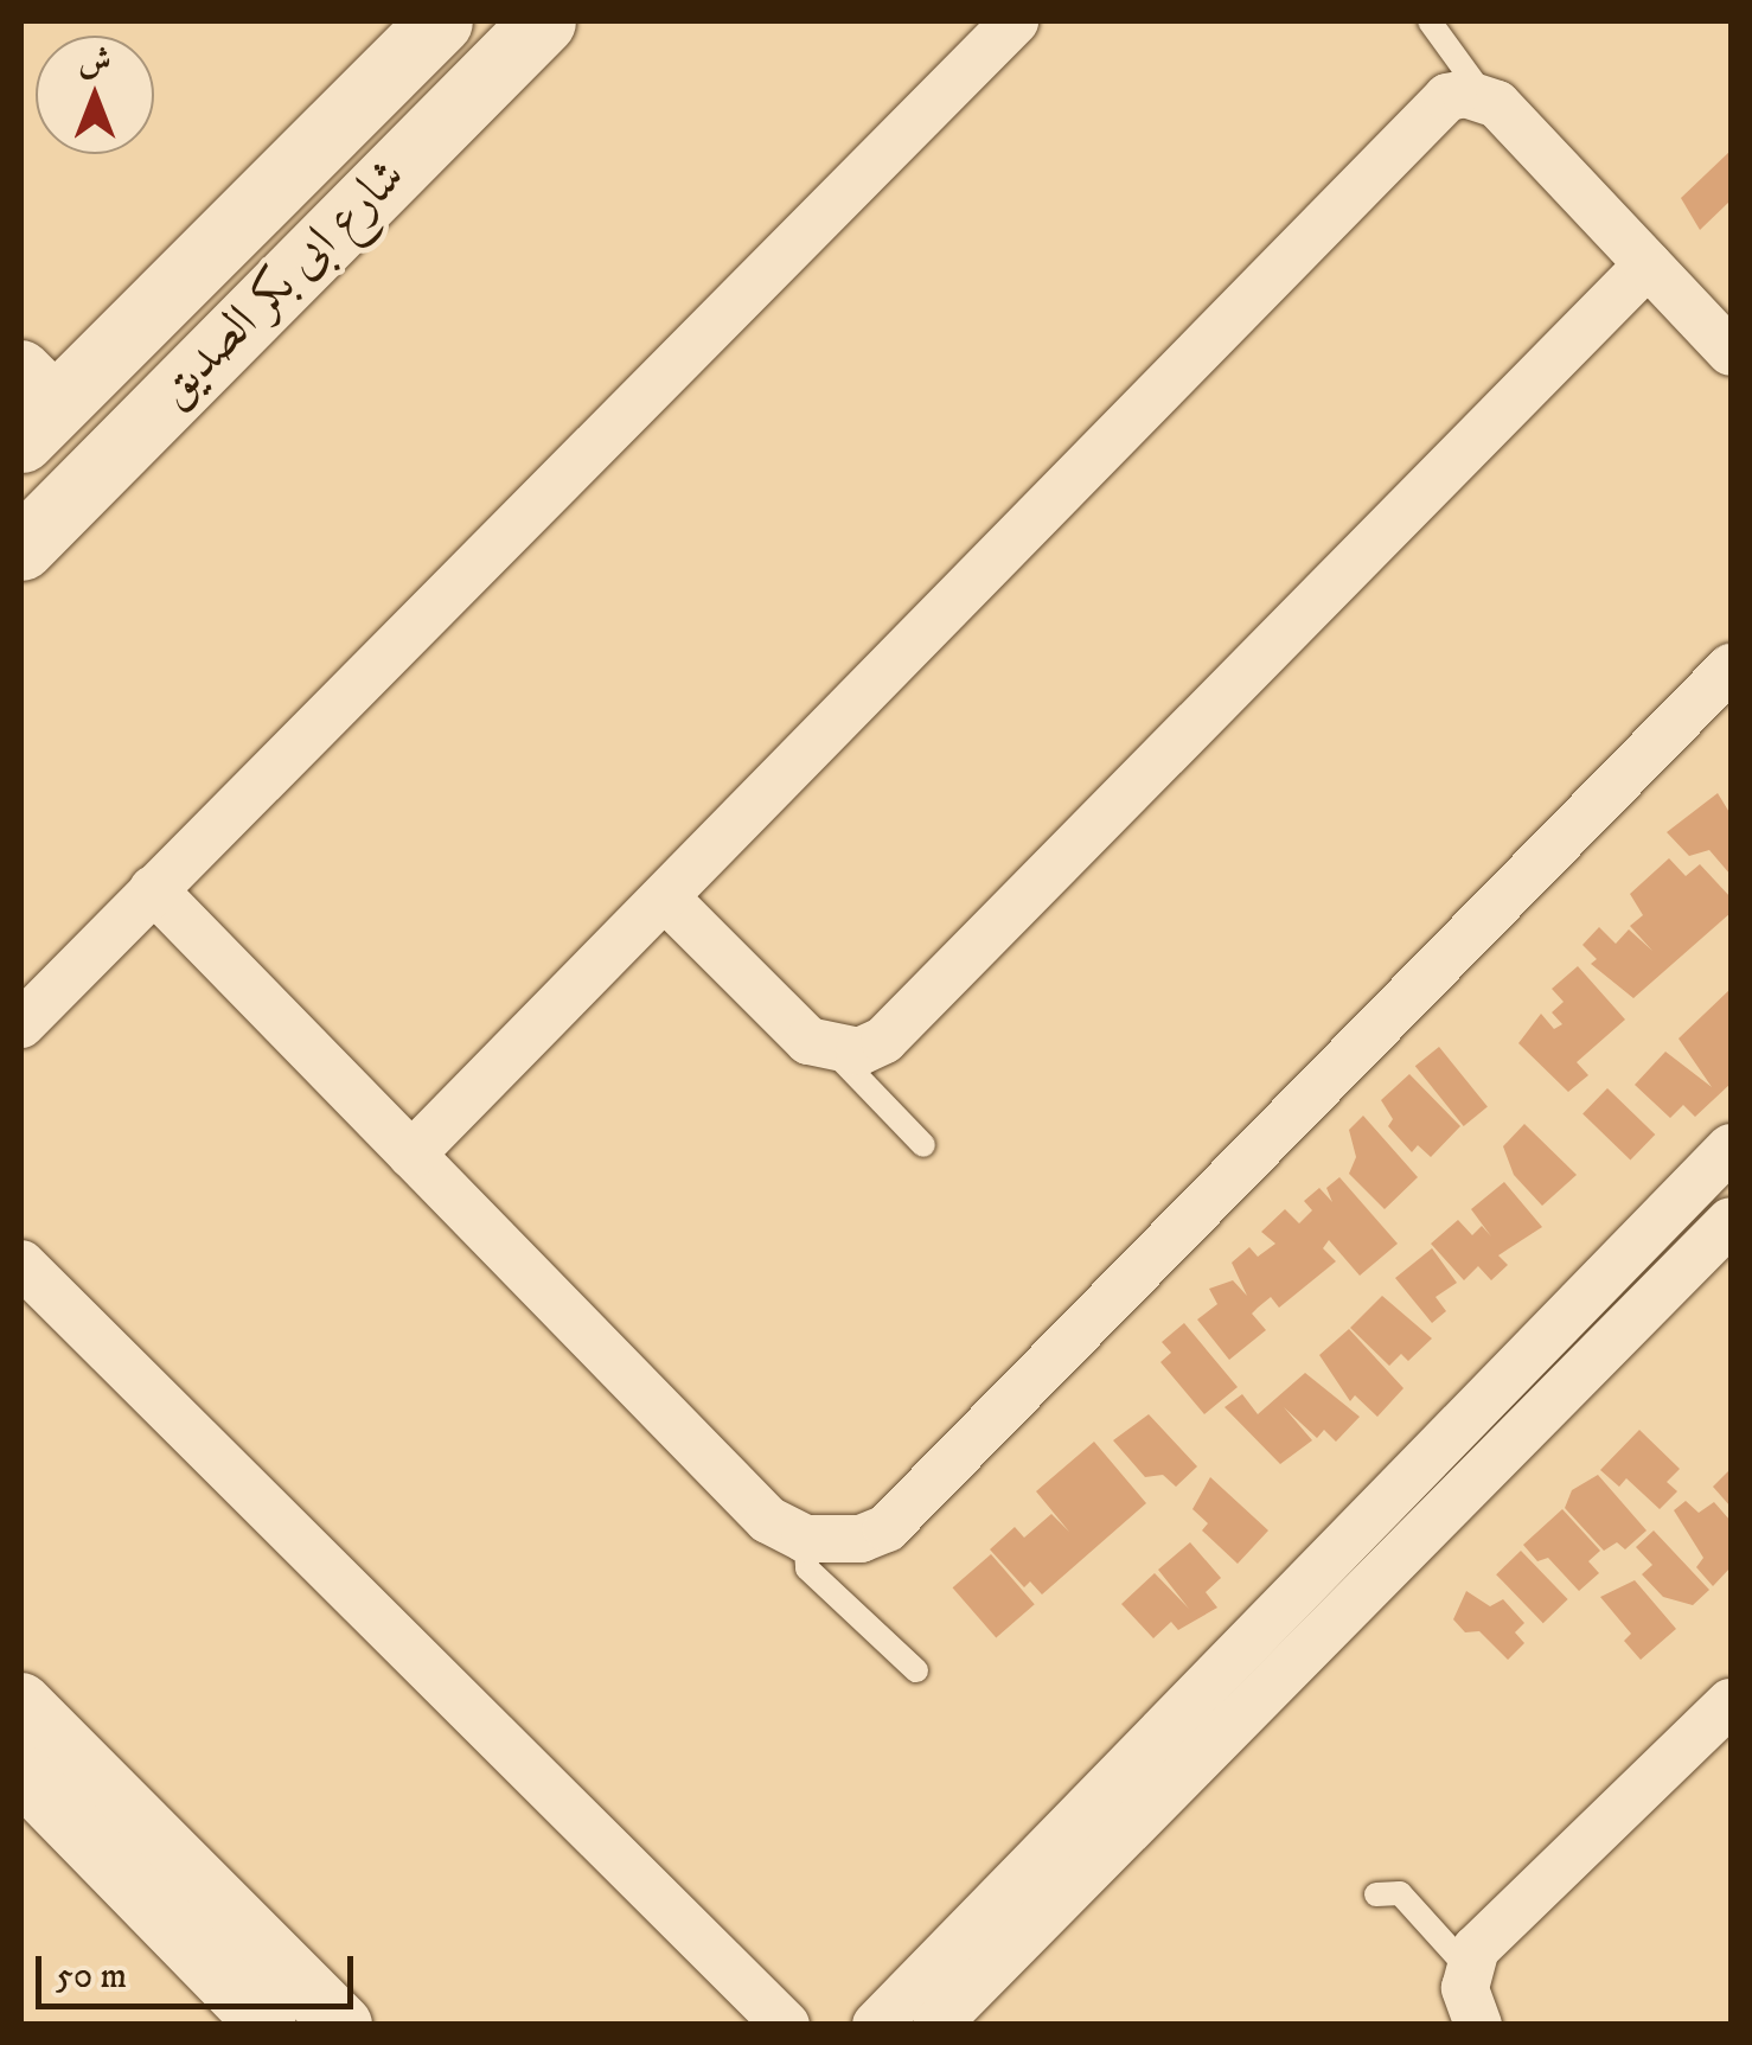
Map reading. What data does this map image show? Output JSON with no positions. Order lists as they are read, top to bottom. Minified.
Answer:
{"streets":{"main road":["شارع ابى بكر الصديق"]},"scale_bar":"50 m","north":"top"}
